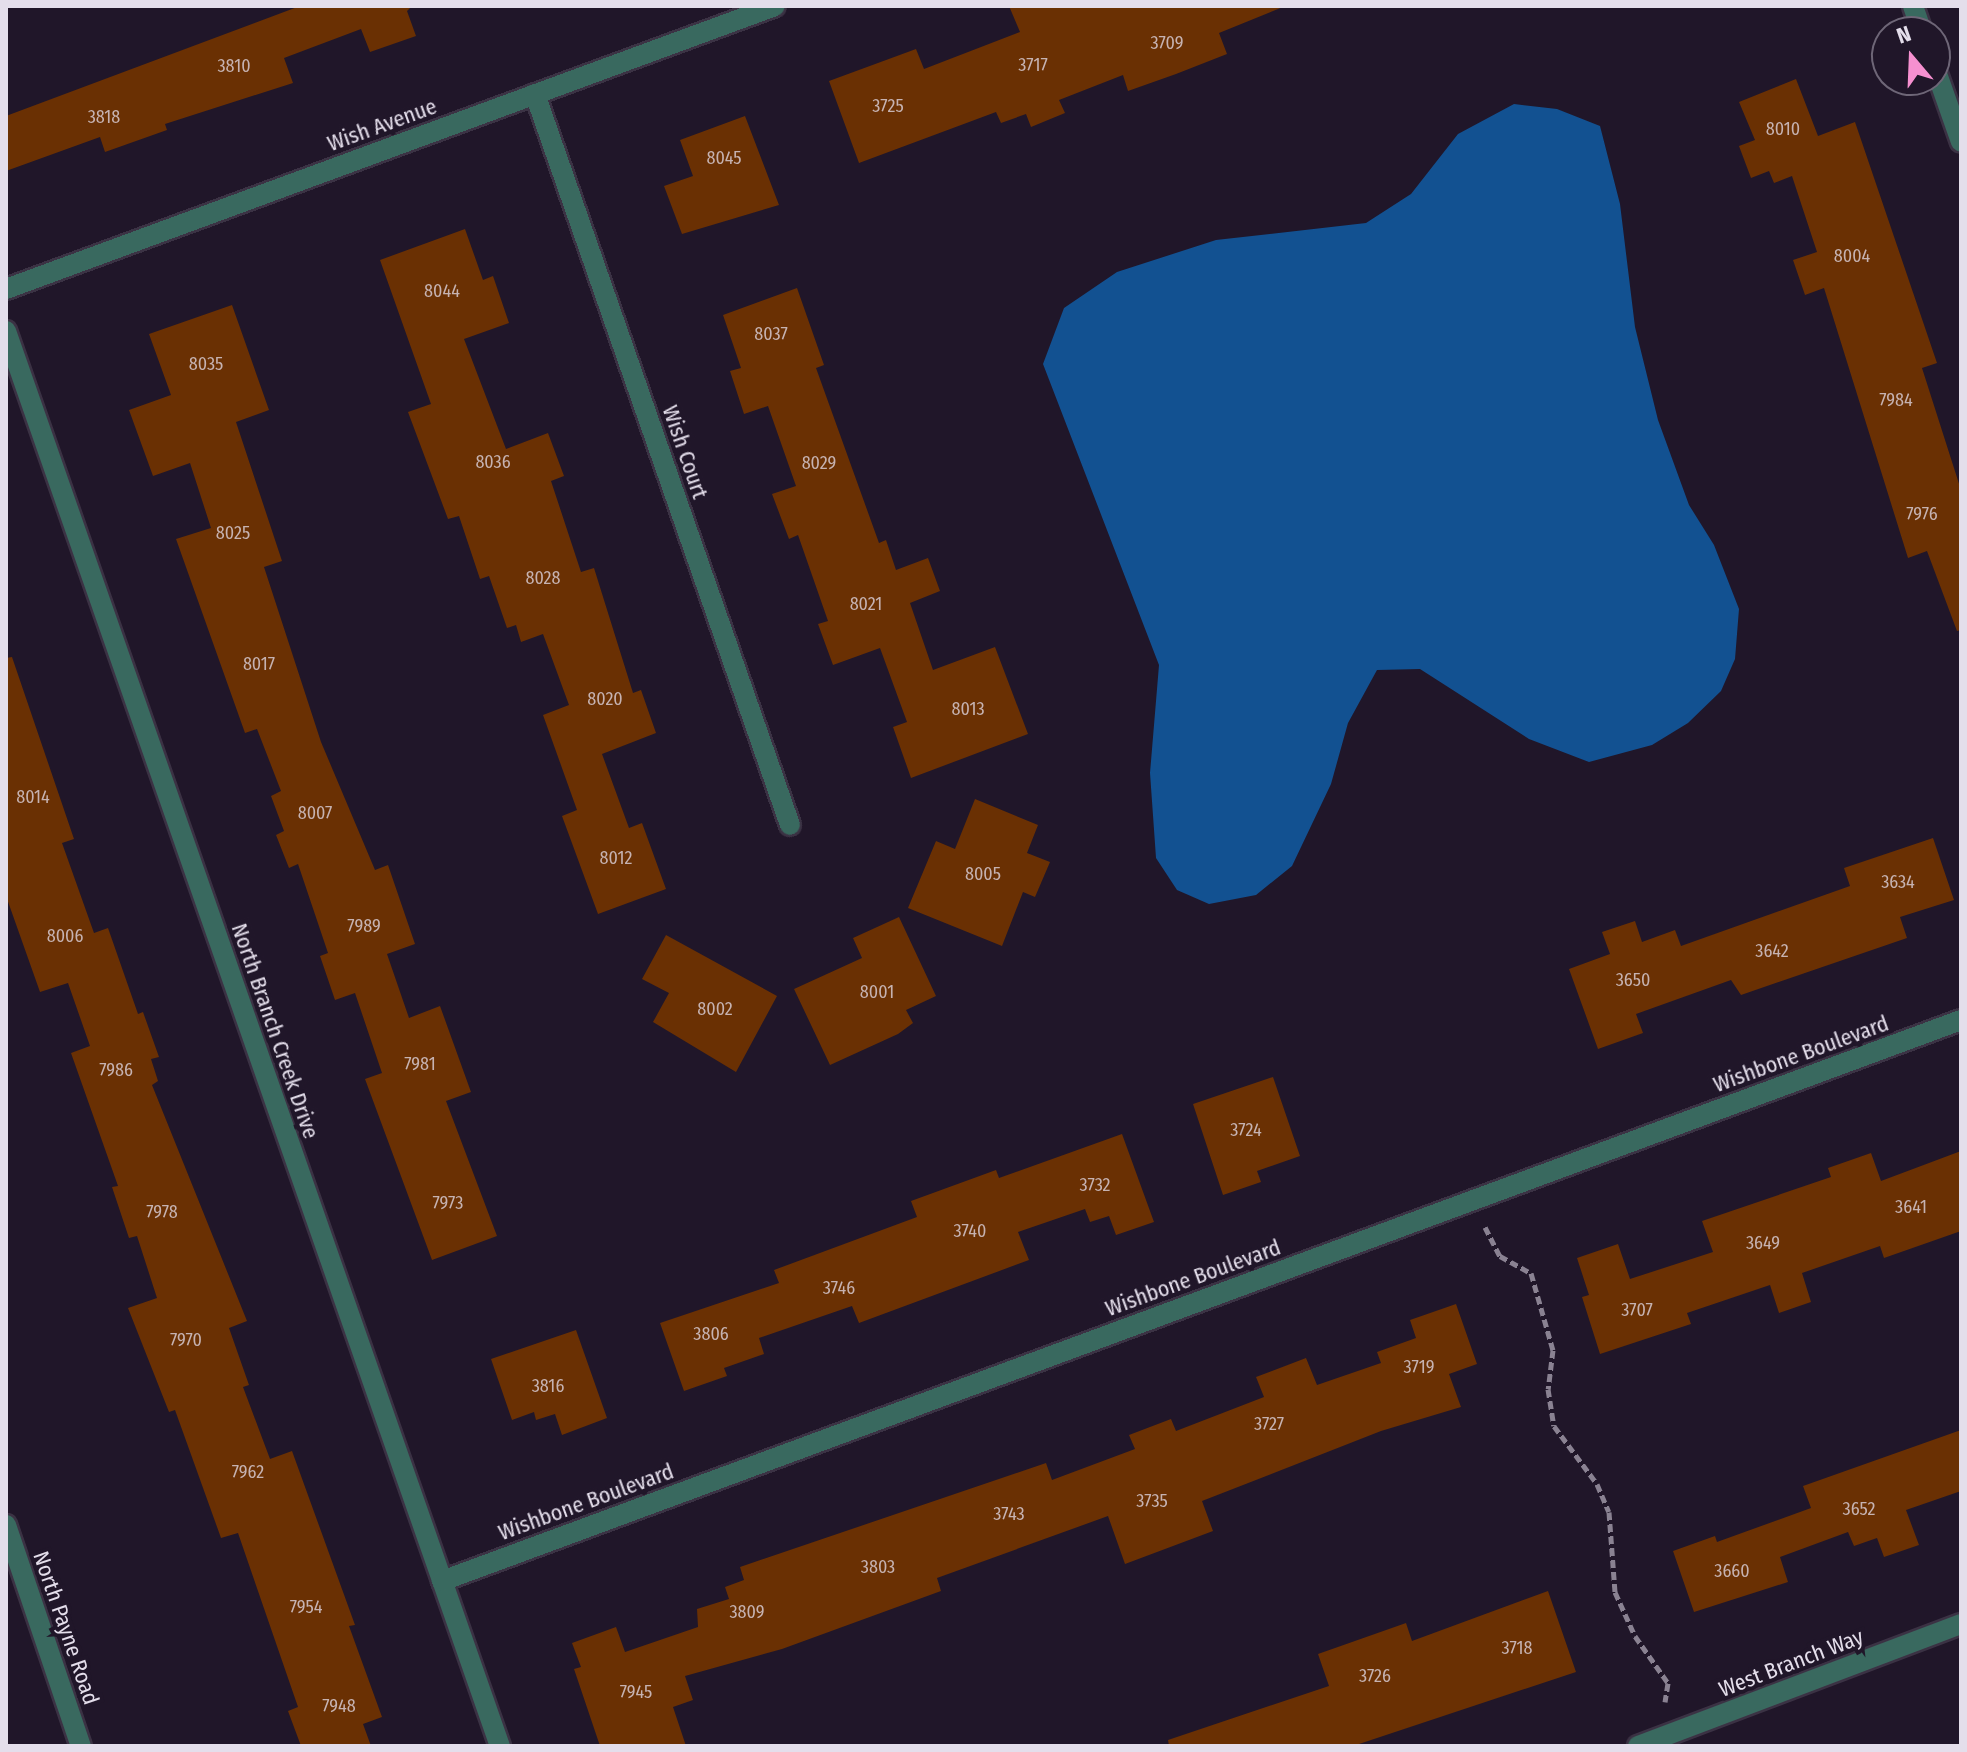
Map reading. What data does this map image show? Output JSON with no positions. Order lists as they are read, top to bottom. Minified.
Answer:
{"streets":{"street":["Wish Avenue","Wish Court","North Branch Creek Drive","Wishbone Boulevard","North Payne Road","West Branch Way"]},"crossings":[["Wish Avenue","Wish Court"],["North Branch Creek Drive","Wishbone Boulevard"]],"house_numbers":["3709","3717","3810","3725","3818","8010","8045","8004","8044","8037","8035","7984","8036","8029","7976","8025","8028","8021","8017","8020","8013","8014","8007","8012","8005","3634","7989","8006","3642","3650","8001","8002","7981","7986","3724","3732","7973","3641","7978","3740","3649","3746","3707","3806","7970","3719","3816","3727","7962","3735","3652","3743","3803","3660","7954","3809","3718","3726","7945","7948"],"north":"top"}
